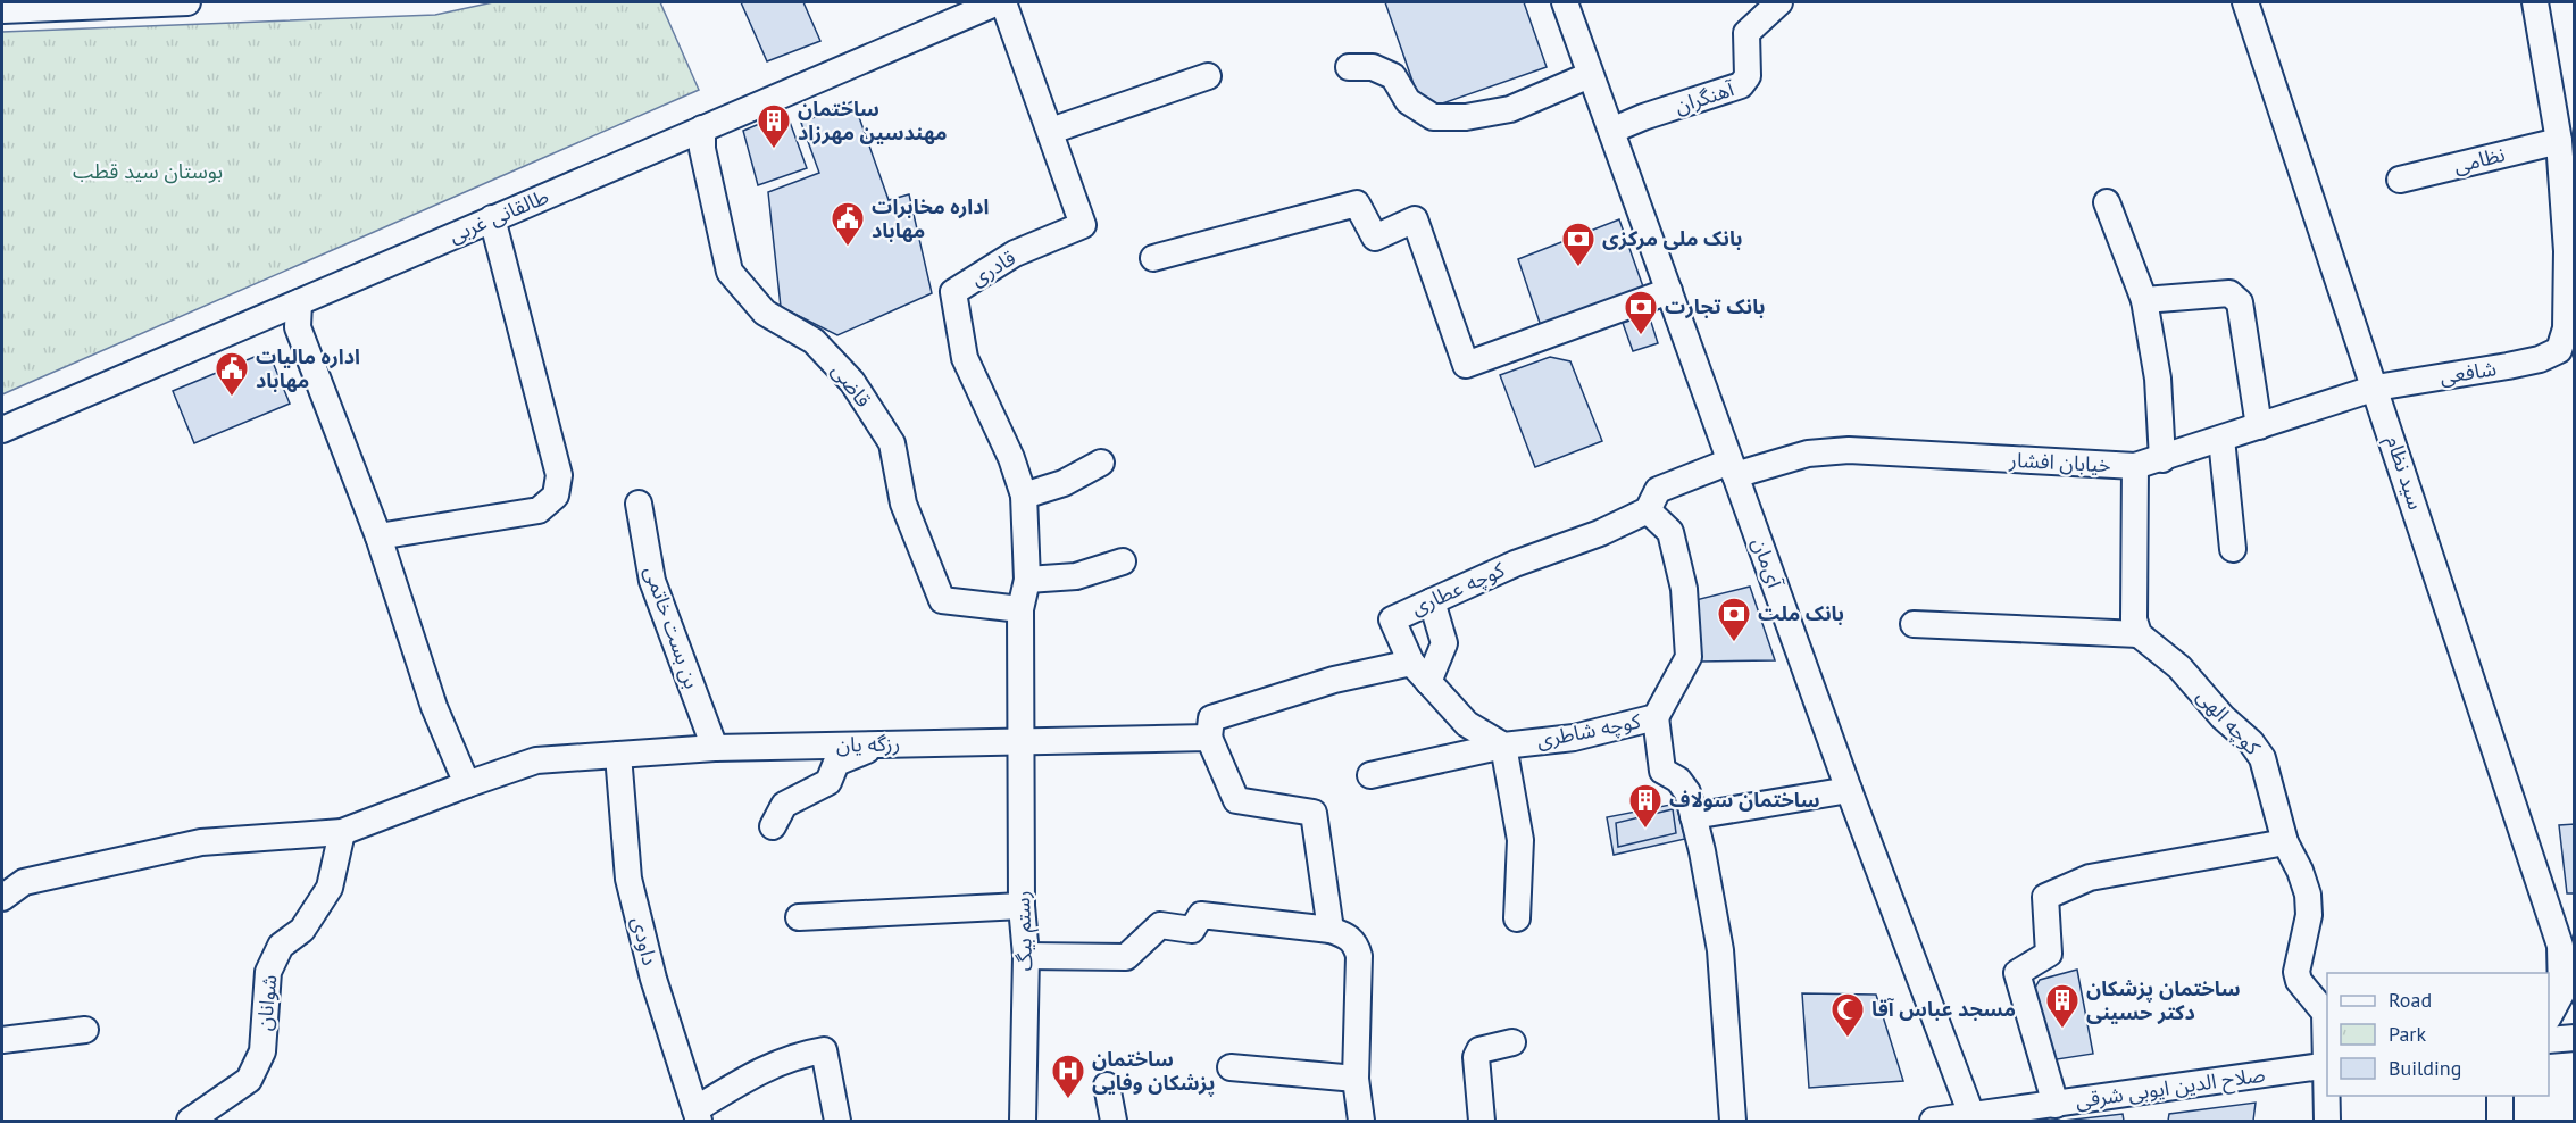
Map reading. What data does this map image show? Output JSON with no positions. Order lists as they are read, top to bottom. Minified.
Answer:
{"streets":{"street":["آهنگران","نظامی","طالقانی غربی","قادری","شافعی","قاضی","خیابان افشار","سید نظام","آی‌مان","کوچه عطاری","بن بست خاتمی","کوچه الهی","کوچه شاطری","رزگه یان","رستم بیگ","داودی","شوانان","صلاح الدین ایوبی شرقی"]},"crossings":[["آهنگران","آی‌مان"],["طالقانی غربی","قاضی"],["قادری","قاضی"],["قادری","رستم بیگ"],["شافعی","خیابان افشار"],["شافعی","سید نظام"],["قاضی","رستم بیگ"],["خیابان افشار","سید نظام"],["خیابان افشار","آی‌مان"],["خیابان افشار","کوچه عطاری"],["آی‌مان","کوچه عطاری"],["آی‌مان","صلاح الدین ایوبی شرقی"],["کوچه عطاری","کوچه شاطری"],["بن بست خاتمی","رزگه یان"],["کوچه الهی","صلاح الدین ایوبی شرقی"],["رزگه یان","رستم بیگ"],["رزگه یان","داودی"],["رزگه یان","شوانان"]],"parks":["بوستان سید قطب"],"places":{"building":["ساختمان مهندسین مهرزاد","ساختمان سولاف","ساختمان پزشکان دکتر حسینی"],"public building":["اداره مخابرات مهاباد","اداره مالیات مهاباد"],"bank":["بانک ملی مرکزی","بانک تجارت","بانک ملت"],"mosque":["مسجد عباس آقا"],"hospital":["ساختمان پزشکان وفایی"]},"legend":["Road","Park","Building"]}
